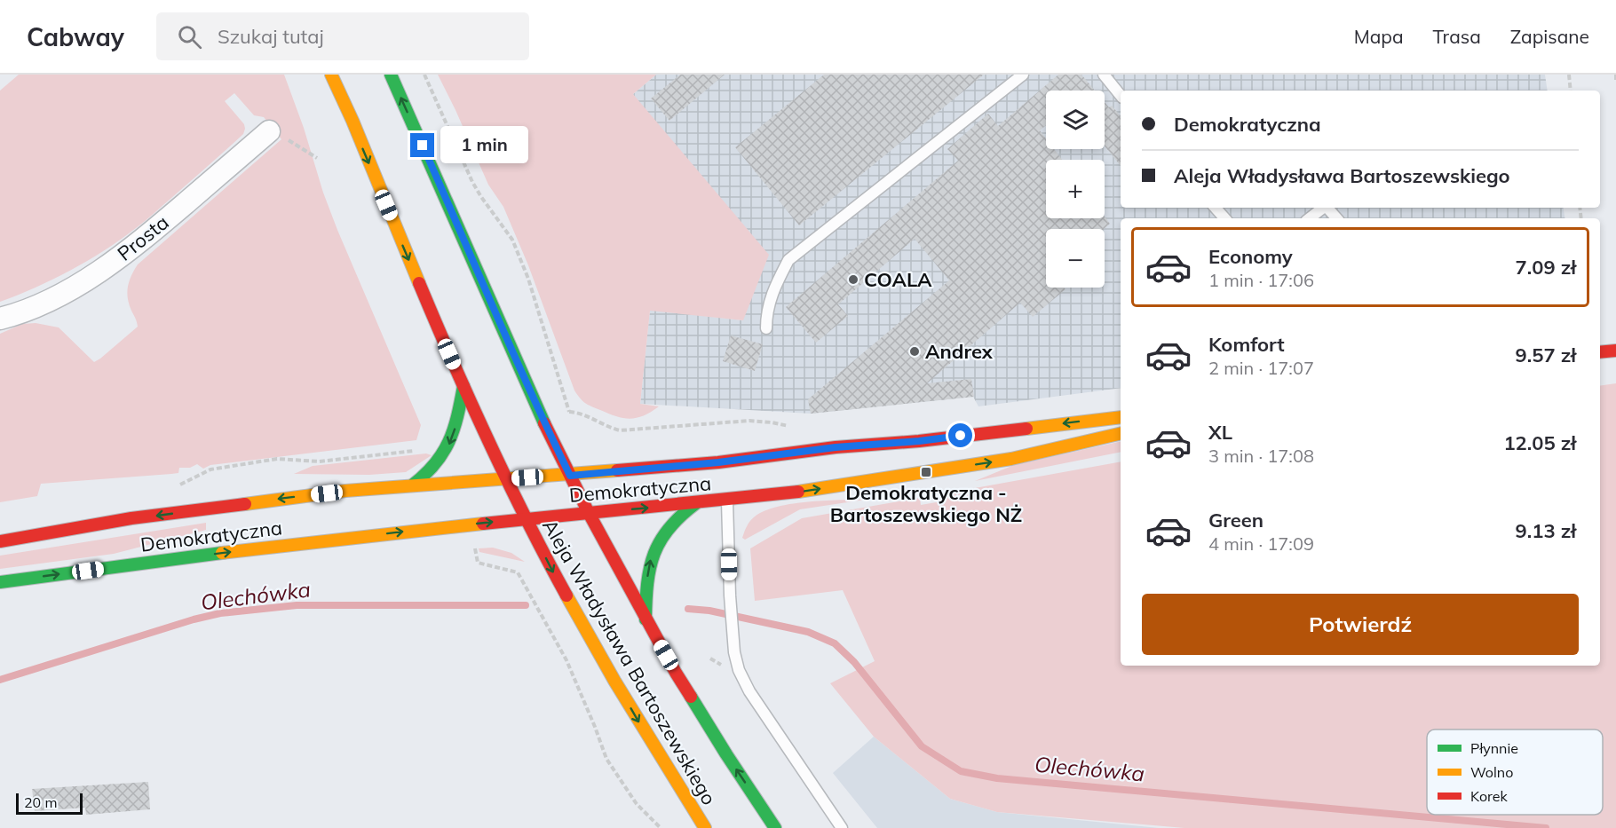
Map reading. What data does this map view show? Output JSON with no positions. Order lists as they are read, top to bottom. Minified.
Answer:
{"streets":{"street":["Prosta","Demokratyczna","Aleja Władysława Bartoszewskiego"]},"crossings":[["Demokratyczna","Aleja Władysława Bartoszewskiego"]],"water":["Olechówka"],"places":{"other":["COALA","Andrex"],"transit":["Demokratyczna - Bartoszewskiego NŻ"]},"legend":["Płynnie","Wolno","Korek"],"scale_bar":"20 m","page":{"header":"Cabway","search":"Szukaj tutaj","nav":["Mapa","Trasa","Zapisane"],"map_buttons":["+","−"],"banner":["Demokratyczna","Aleja Władysława Bartoszewskiego"],"bubble":"1 min","list":[{"name":"Economy","note":"1 min · 17:06","value":"7.09 zł"},{"name":"Komfort","note":"2 min · 17:07","value":"9.57 zł"},{"name":"XL","note":"3 min · 17:08","value":"12.05 zł"},{"name":"Green","note":"4 min · 17:09","value":"9.13 zł"}],"buttons":"Potwierdź","scale":"20 m"}}
